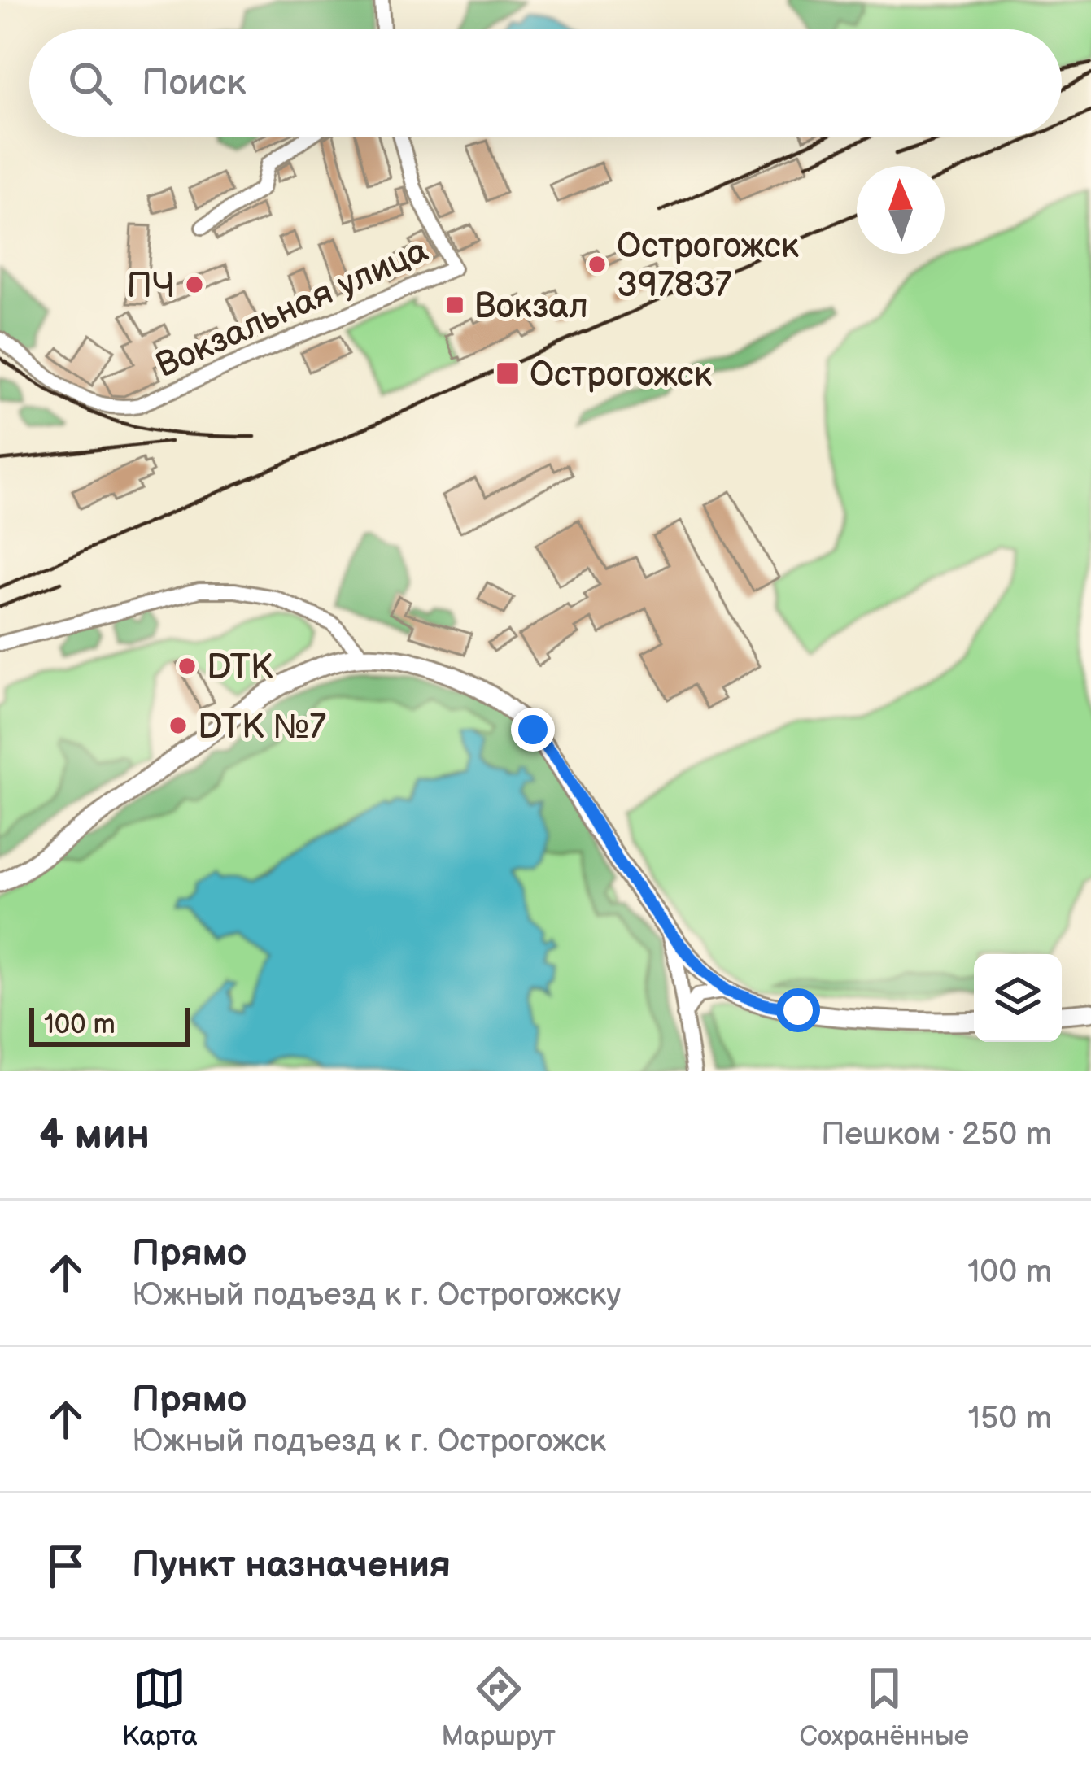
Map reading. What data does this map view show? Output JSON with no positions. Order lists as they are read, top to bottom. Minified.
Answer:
{"streets":{"street":["Вокзальная улица"]},"places":{"other":["Острогожск 397837","ПЧ","DTK","DTK №7"],"transit":["Вокзал","Острогожск"]},"scale_bar":"100 m","north":"top","page":{"search":"Поиск","scale":"100 m","heading":["4 мин","Пешком · 250 m"],"list":[["Прямо","Южный подъезд к г. Острогожску","100 m"],["Прямо","Южный подъезд к г. Острогожск","150 m"],"Пункт назначения"],"nav":["Карта","Маршрут","Сохранённые"]}}
